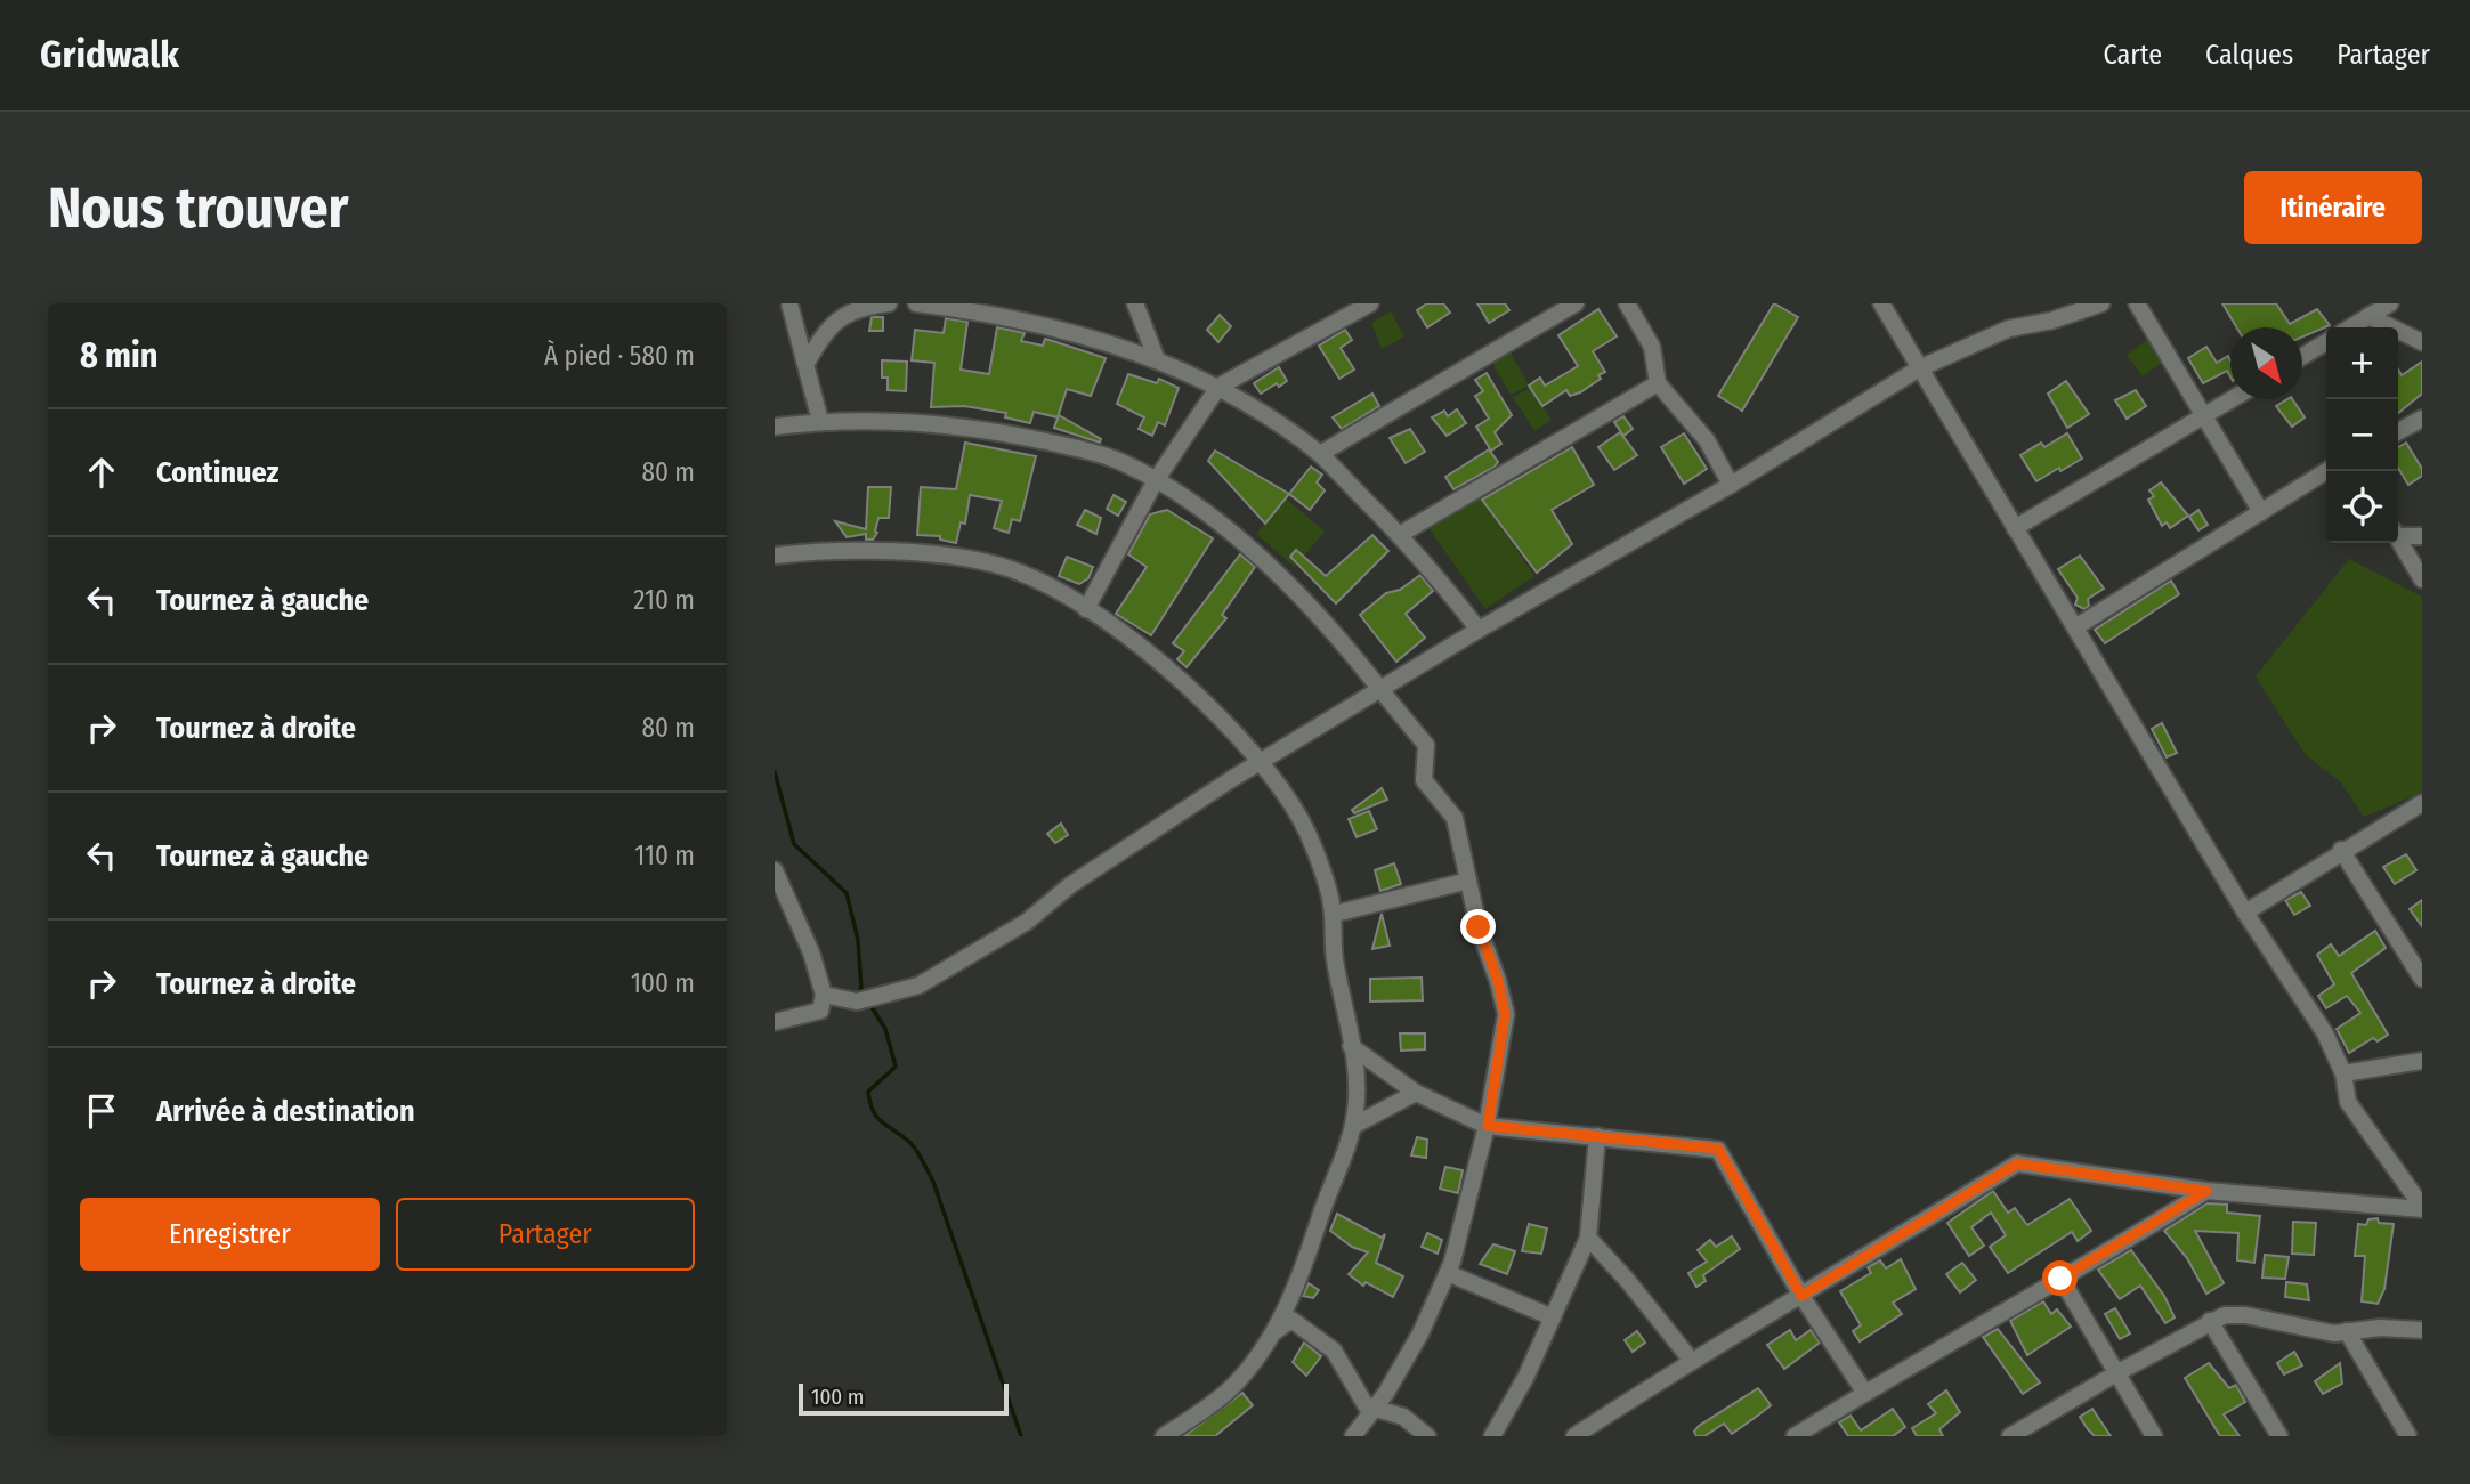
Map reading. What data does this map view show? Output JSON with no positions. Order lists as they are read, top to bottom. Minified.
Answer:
{"scale_bar":"100 m","north":"bottom right","page":{"header":"Gridwalk","nav":["Carte","Calques","Partager"],"buttons":["Itinéraire",["Enregistrer","Partager"]],"title":"Nous trouver","heading":["8 min","À pied · 580 m"],"map_buttons":["+","−"],"list":[["Continuez","80 m"],["Tournez à gauche","210 m"],["Tournez à droite","80 m"],["Tournez à gauche","110 m"],["Tournez à droite","100 m"],"Arrivée à destination"],"scale":"100 m"}}
